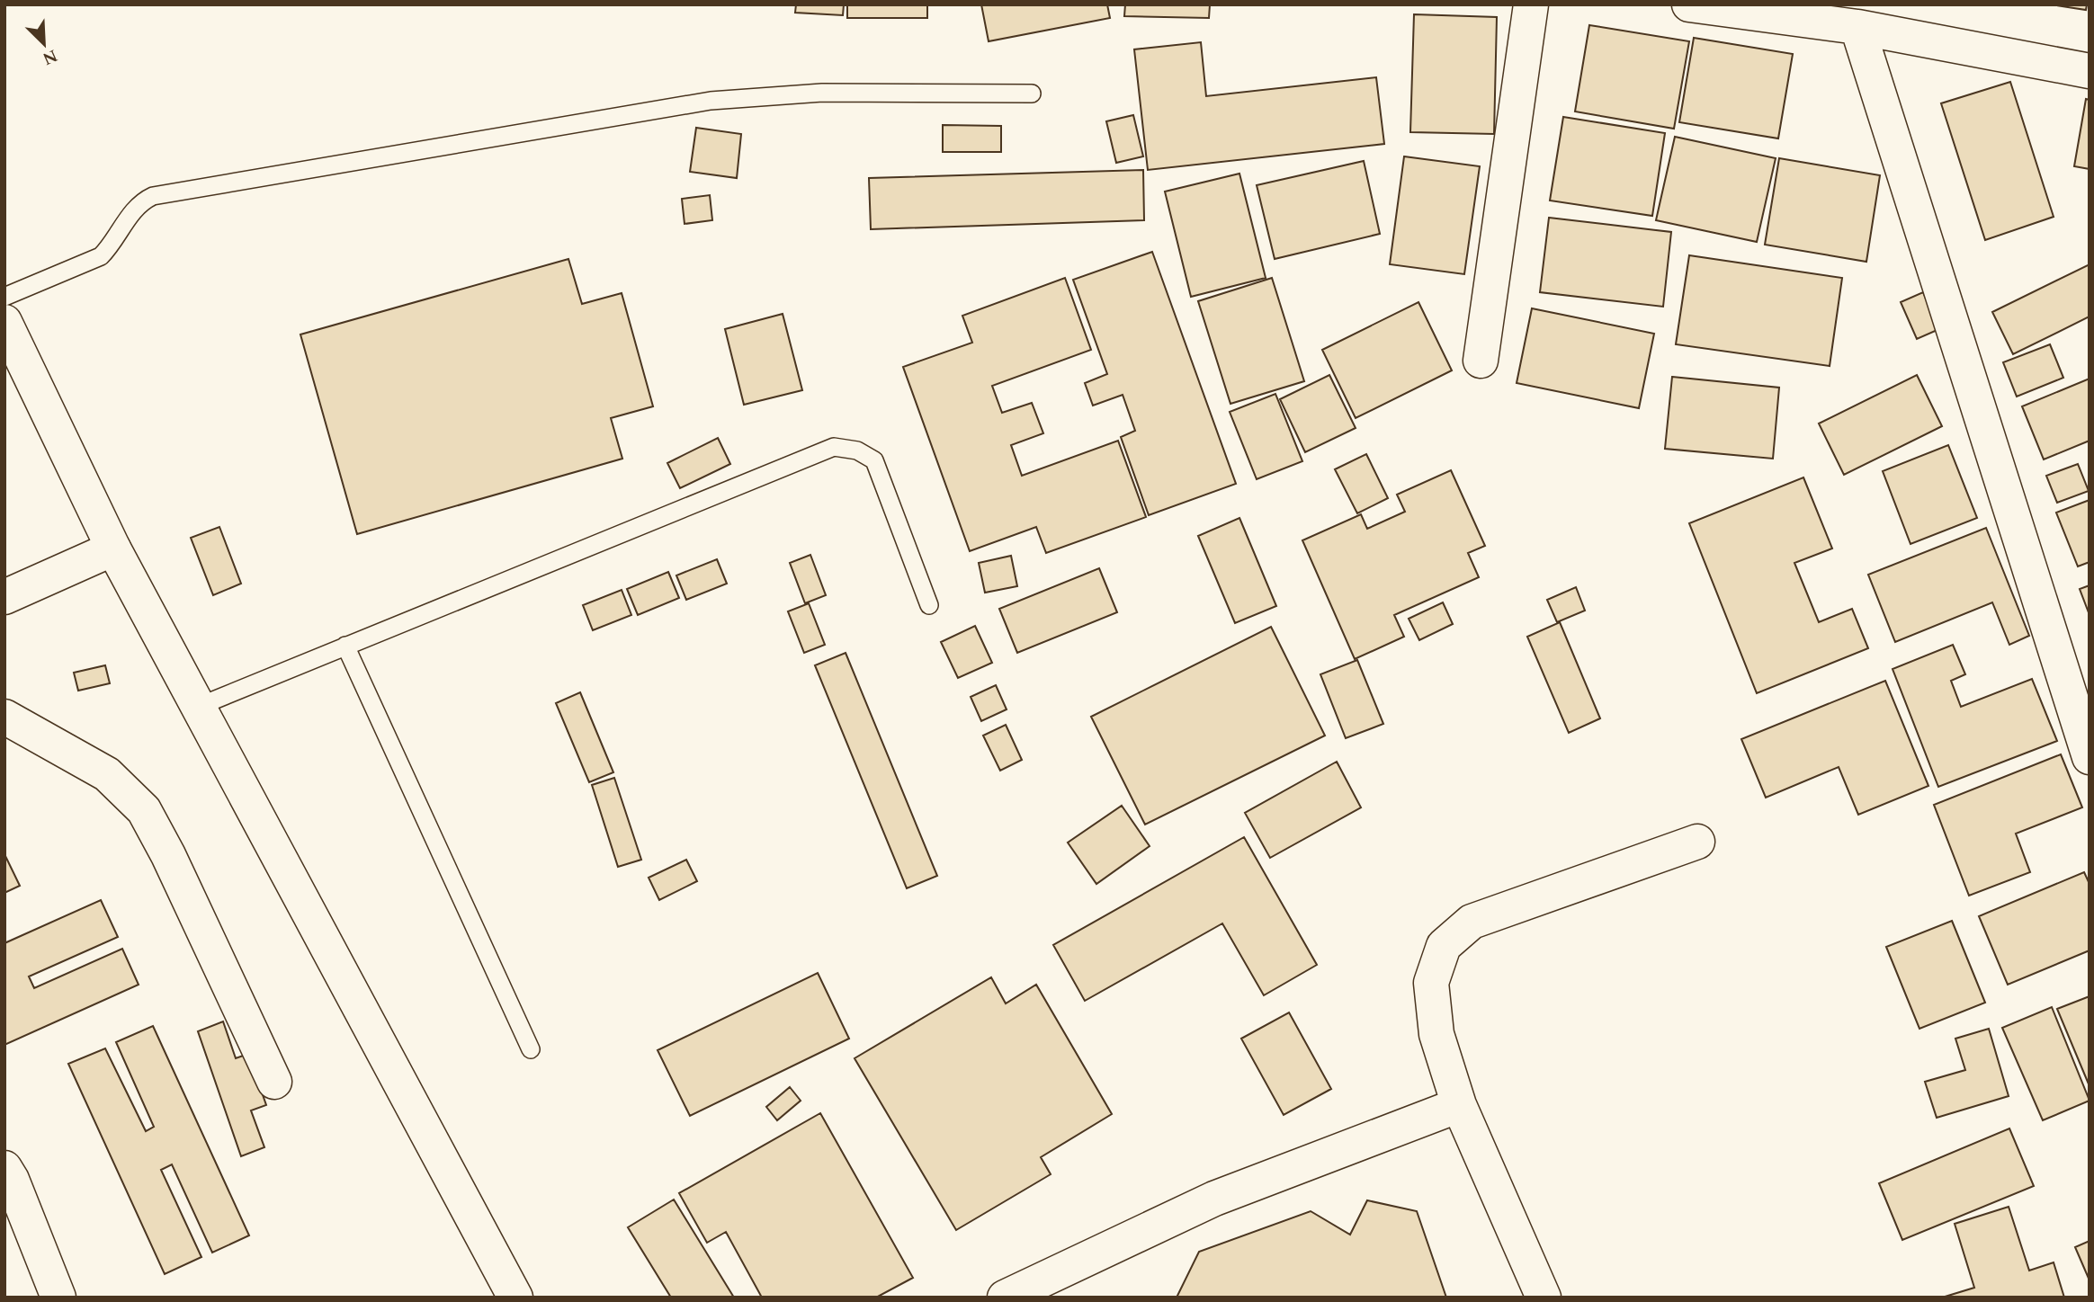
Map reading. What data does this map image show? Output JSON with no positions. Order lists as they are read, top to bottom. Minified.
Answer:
{"north":"bottom right"}
